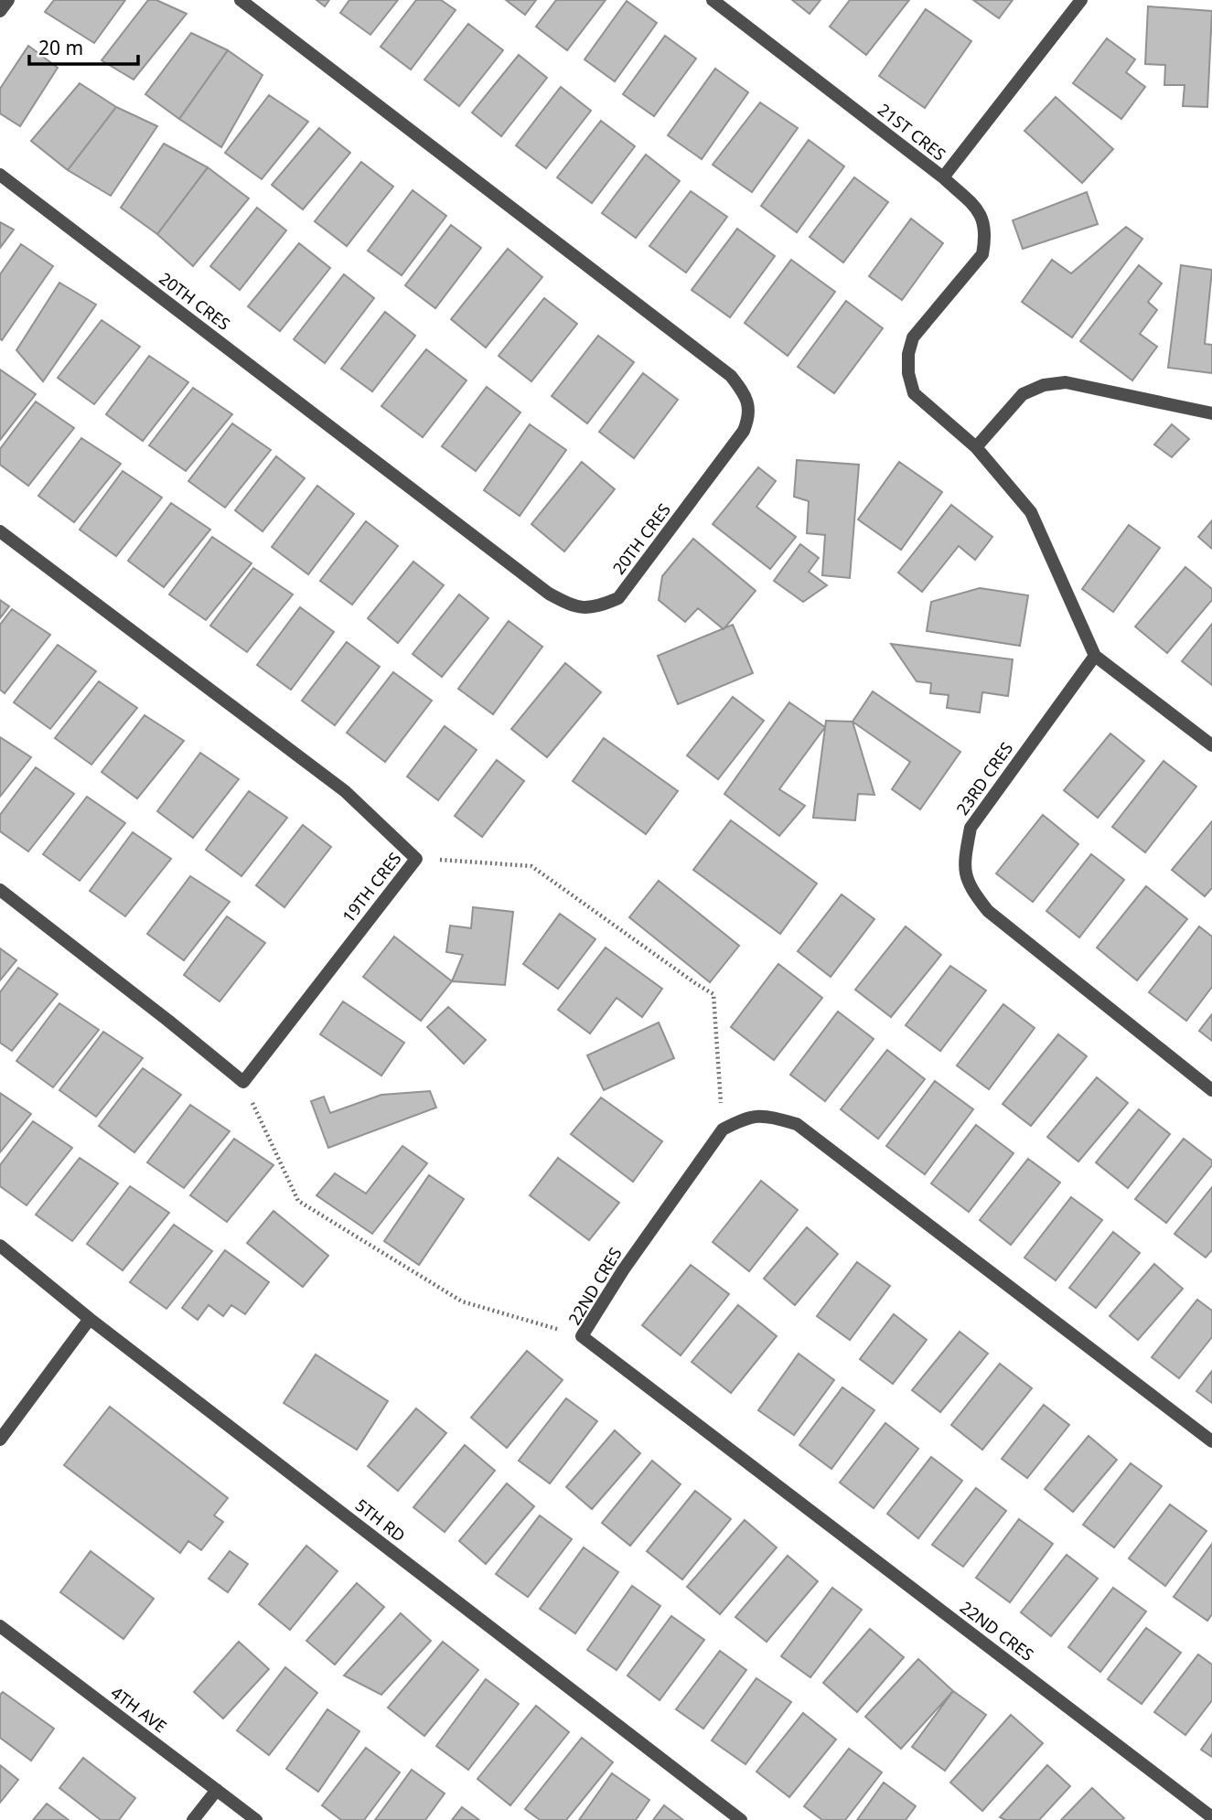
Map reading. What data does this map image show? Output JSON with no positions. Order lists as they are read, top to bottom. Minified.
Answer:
{"streets":{"street":["21ST CRES","20TH CRES","23RD CRES","19TH CRES","22ND CRES","5TH RD","4TH AVE"]},"scale_bar":"20 m"}
